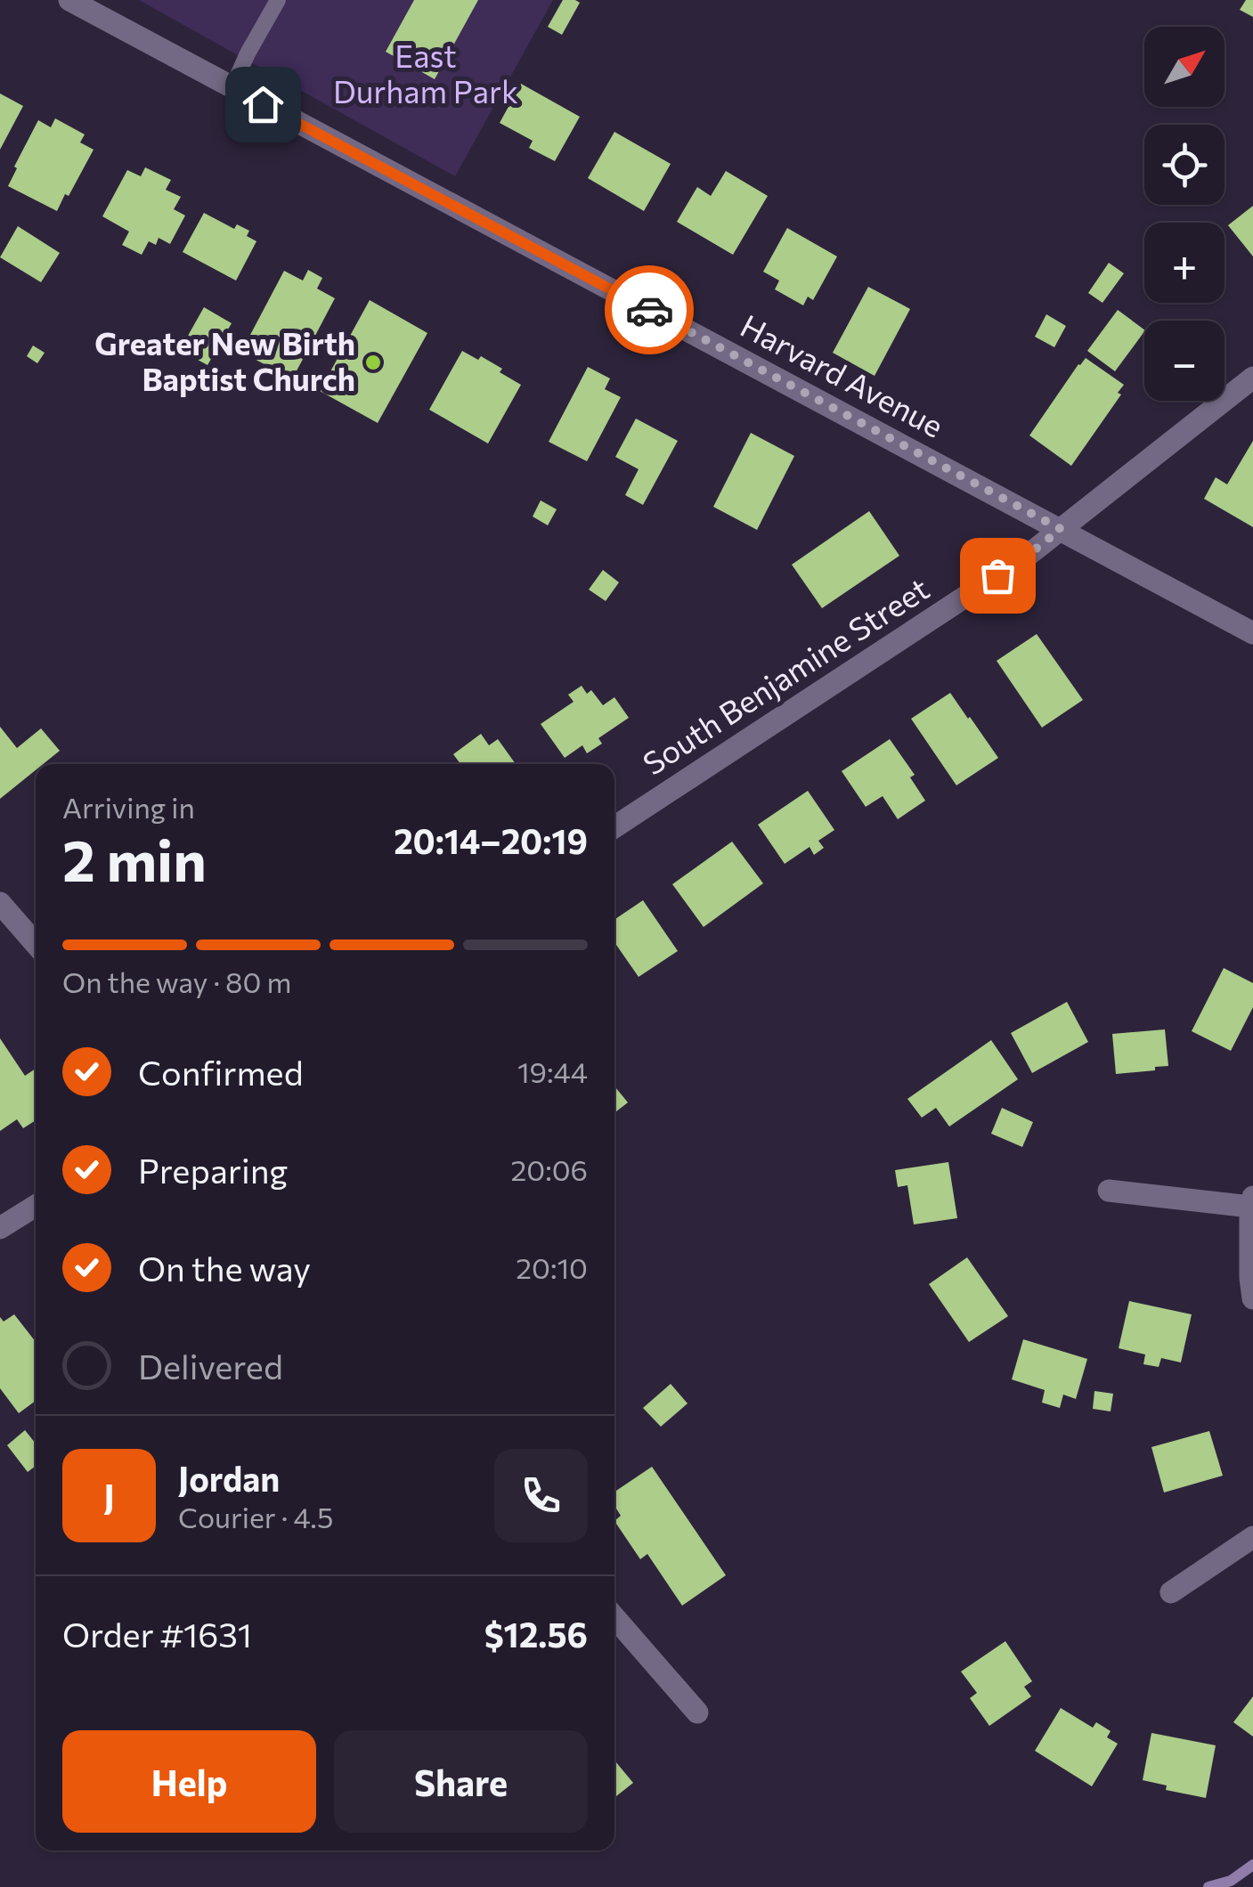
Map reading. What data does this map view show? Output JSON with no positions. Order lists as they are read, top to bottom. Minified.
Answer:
{"streets":{"street":["Harvard Avenue","South Benjamine Street"]},"crossings":[["Harvard Avenue","South Benjamine Street"]],"parks":["East Durham Park"],"places":["Greater New Birth Baptist Church"],"north":"top right","page":{"map_buttons":["+","−"],"heading":["2 min","Arriving in","20:14–20:19"],"panel":["Jordan","Courier · 4.5","Order #1631","$12.56"],"bar":"On the way · 80 m","list":[["Confirmed","19:44"],["Preparing","20:06"],["On the way","20:10"],"Delivered"],"round":"J","buttons":["Help","Share"]}}
